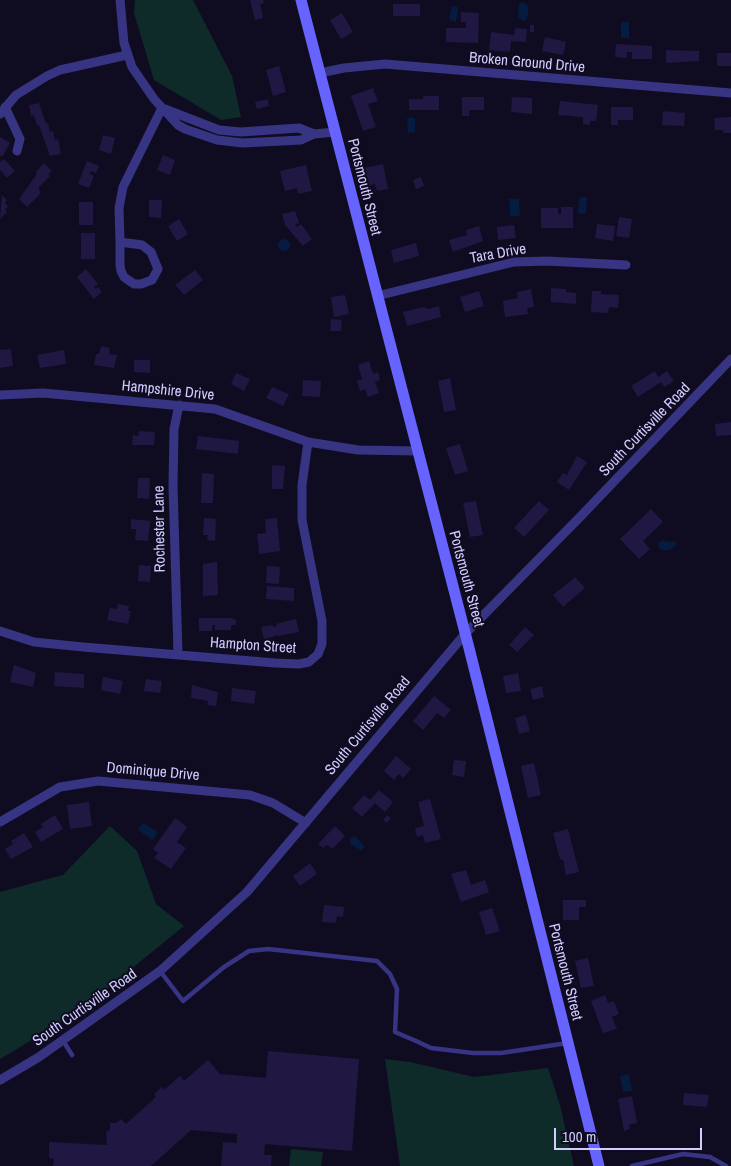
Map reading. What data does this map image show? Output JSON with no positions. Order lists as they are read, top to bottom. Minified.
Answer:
{"streets":{"street":["Broken Ground Drive","Portsmouth Street","Tara Drive","Hampshire Drive","South Curtisville Road","Rochester Lane","Hampton Street","Dominique Drive"]},"crossings":[["Broken Ground Drive","Portsmouth Street"],["Portsmouth Street","Tara Drive"],["Portsmouth Street","Hampshire Drive"],["Portsmouth Street","South Curtisville Road"],["Hampshire Drive","Rochester Lane"],["Hampshire Drive","Hampton Street"],["South Curtisville Road","Dominique Drive"],["Rochester Lane","Hampton Street"]],"scale_bar":"100 m"}
